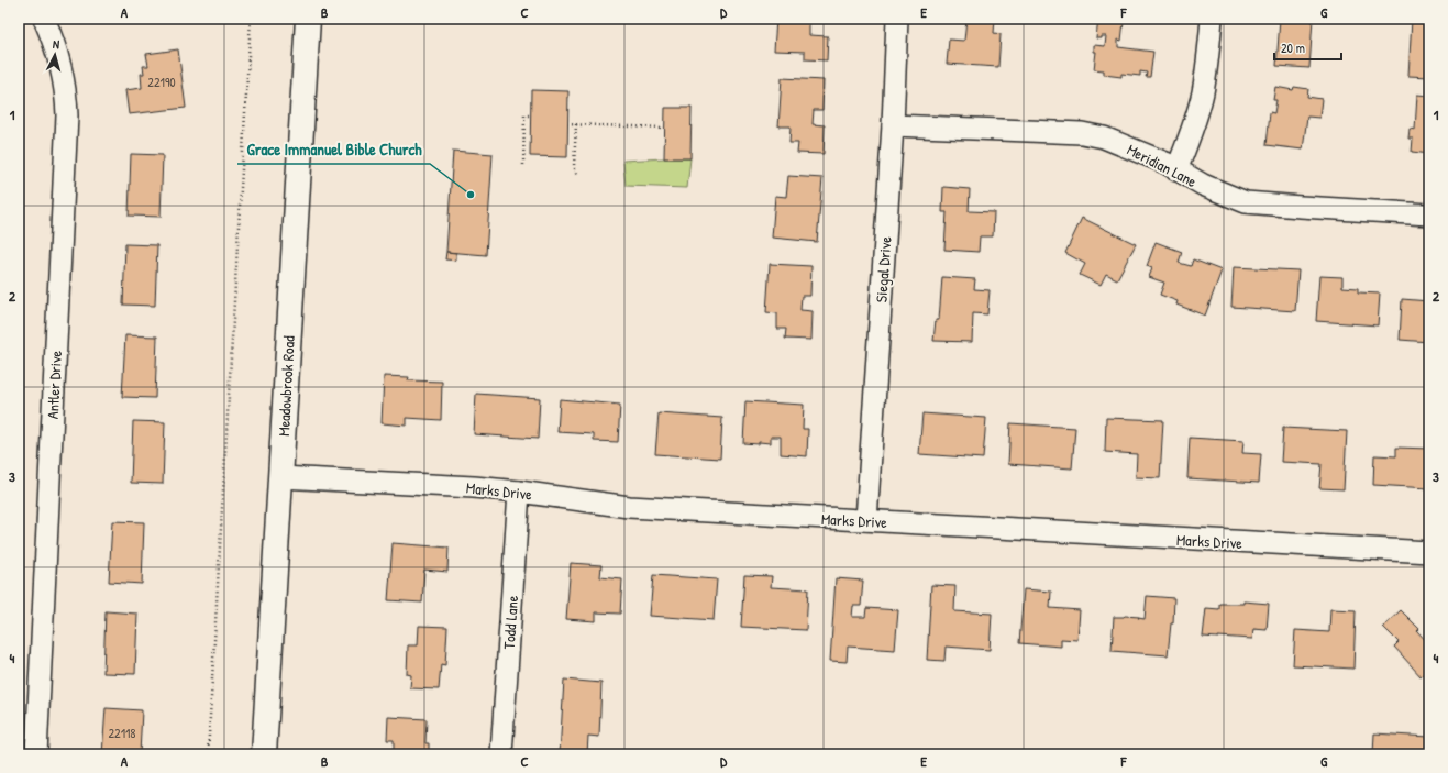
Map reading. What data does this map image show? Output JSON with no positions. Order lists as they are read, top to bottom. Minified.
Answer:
{"streets":{"street":["Meridian Lane","Siegal Drive","Antler Drive","Meadowbrook Road","Marks Drive","Todd Lane"]},"crossings":[["Meridian Lane","Siegal Drive"],["Siegal Drive","Marks Drive"],["Meadowbrook Road","Marks Drive"],["Marks Drive","Todd Lane"]],"places":["Grace Immanuel Bible Church"],"house_numbers":["22190","22118"],"scale_bar":"20 m","north":"top","grid":{"columns":["A","B","C","D","E","F","G"],"rows":["1","2","3","4"]}}
